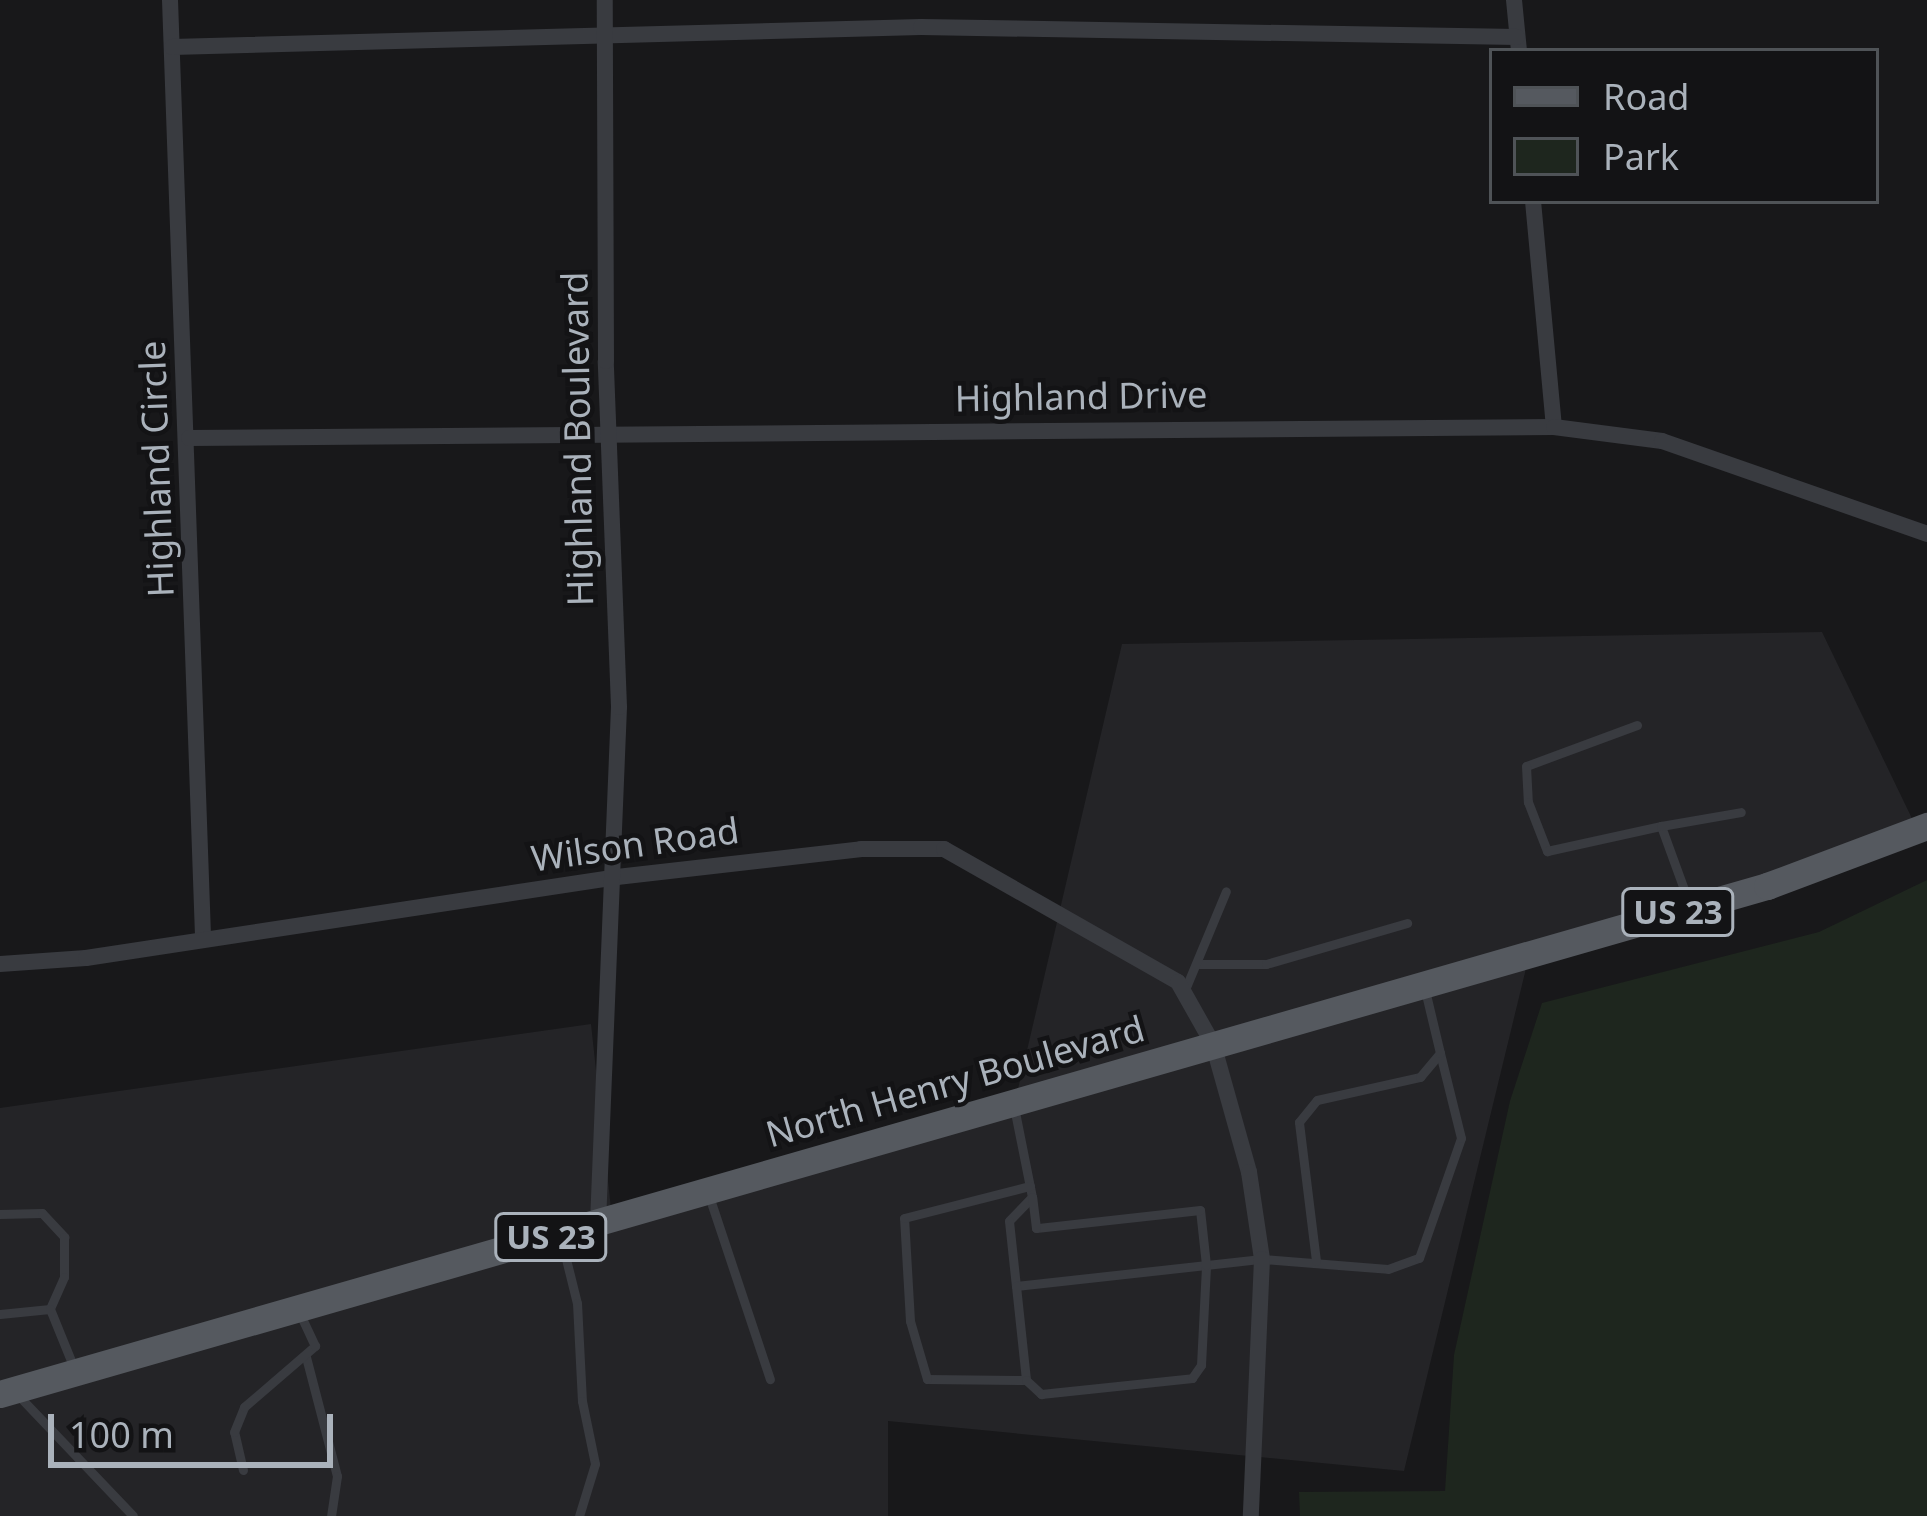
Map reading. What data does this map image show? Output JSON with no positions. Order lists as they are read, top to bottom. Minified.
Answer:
{"streets":{"main road":["US 23","North Henry Boulevard"],"street":["Highland Drive","Highland Boulevard","Highland Circle","Wilson Road"]},"crossings":[["Highland Drive","Highland Boulevard"],["Highland Drive","Highland Circle"],["Highland Boulevard","Wilson Road"],["Highland Boulevard","North Henry Boulevard"],["Highland Circle","Wilson Road"],["Wilson Road","North Henry Boulevard"]],"legend":["Road","Park"],"scale_bar":"100 m"}
